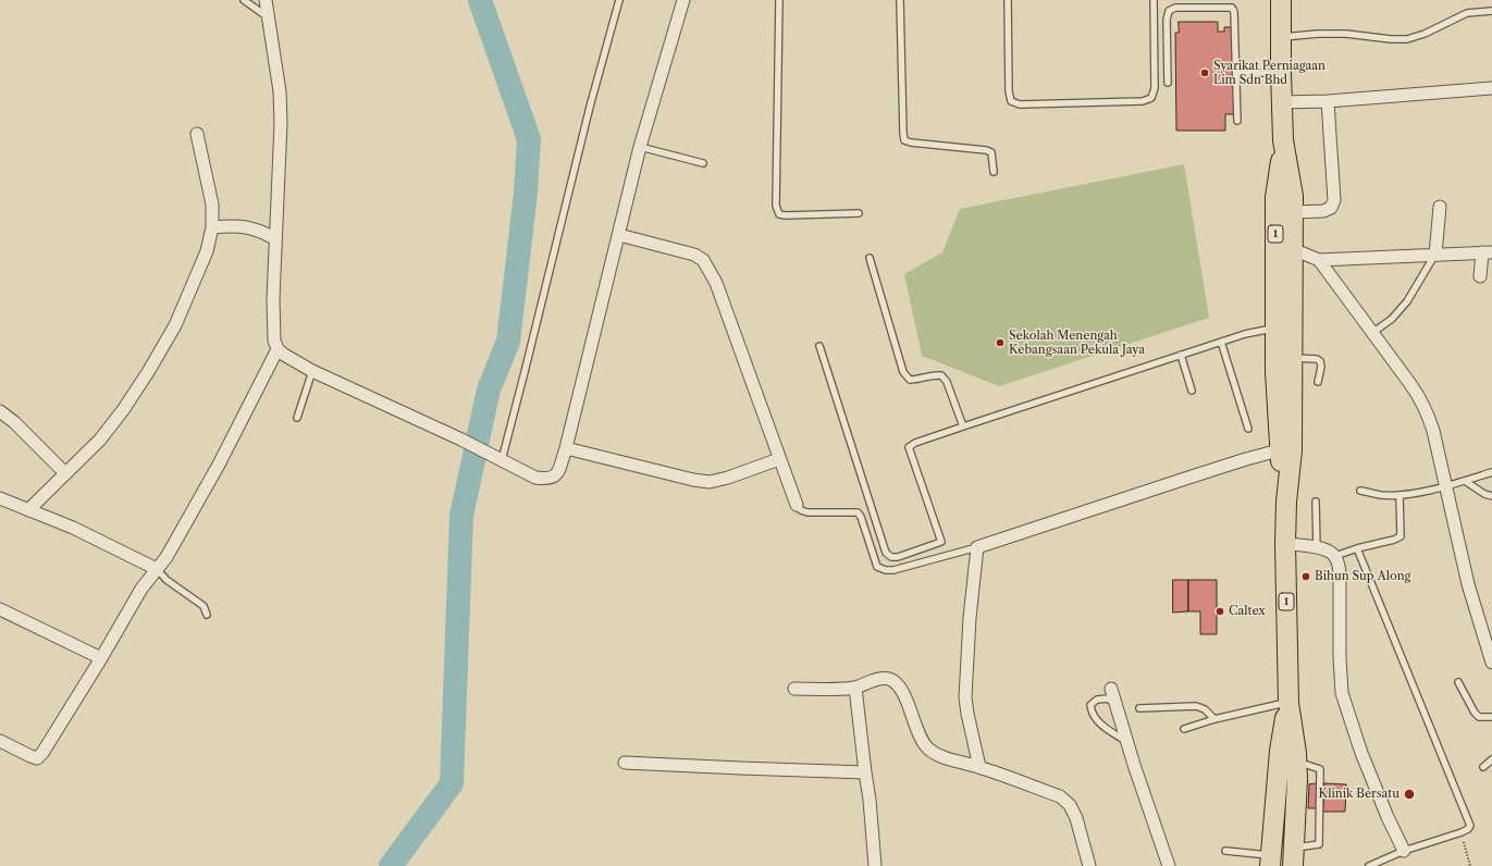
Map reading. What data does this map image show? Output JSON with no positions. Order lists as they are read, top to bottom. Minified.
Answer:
{"streets":{"main road":["1"]},"places":["Syarikat Perniagaan Lim Sdn Bhd","Sekolah Menengah Kebangsaan Pekula Jaya","Bihun Sup Along","Caltex","Klinik Bersatu"]}
